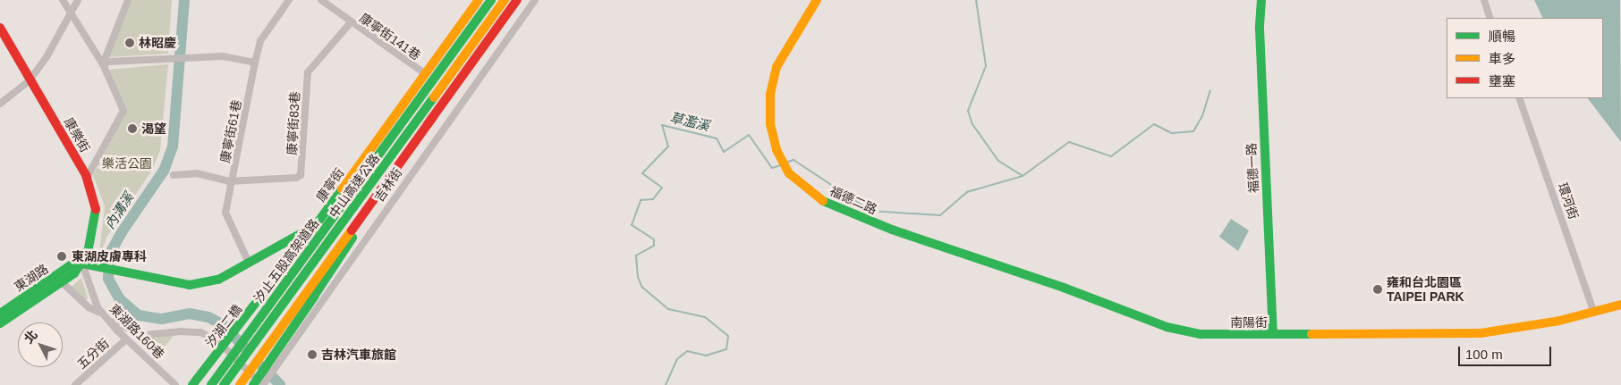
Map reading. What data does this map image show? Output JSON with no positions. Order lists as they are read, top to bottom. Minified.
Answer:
{"streets":{"main road":["康樂街","福德一路","康寧街","中山高速公路","福德二路","汐止五股高架道路","東湖路","南陽街","汐湖二橋"],"street":["康寧街141巷","康寧街83巷","康寧街61巷","吉林街","環河街","東湖路160巷","五分街"]},"crossings":[["康寧街141巷","康寧街83巷"],["康寧街141巷","康寧街"],["康寧街83巷","康寧街61巷"],["康寧街61巷","康寧街"],["康樂街","康寧街"],["康樂街","東湖路"],["康樂街","東湖路160巷"],["福德一路","南陽街"],["康寧街","東湖路"],["康寧街","汐湖二橋"],["康寧街","東湖路160巷"],["福德二路","南陽街"],["環河街","南陽街"],["東湖路","東湖路160巷"],["東湖路160巷","五分街"]],"water":["草濫溪","內溝溪"],"parks":["樂活公園"],"places":["林昭慶","渴望","東湖皮膚專科","雍和台北園區 TAIPEI PARK","吉林汽車旅館"],"legend":["順暢","車多","壅塞"],"scale_bar":"100 m","north":"top left"}
